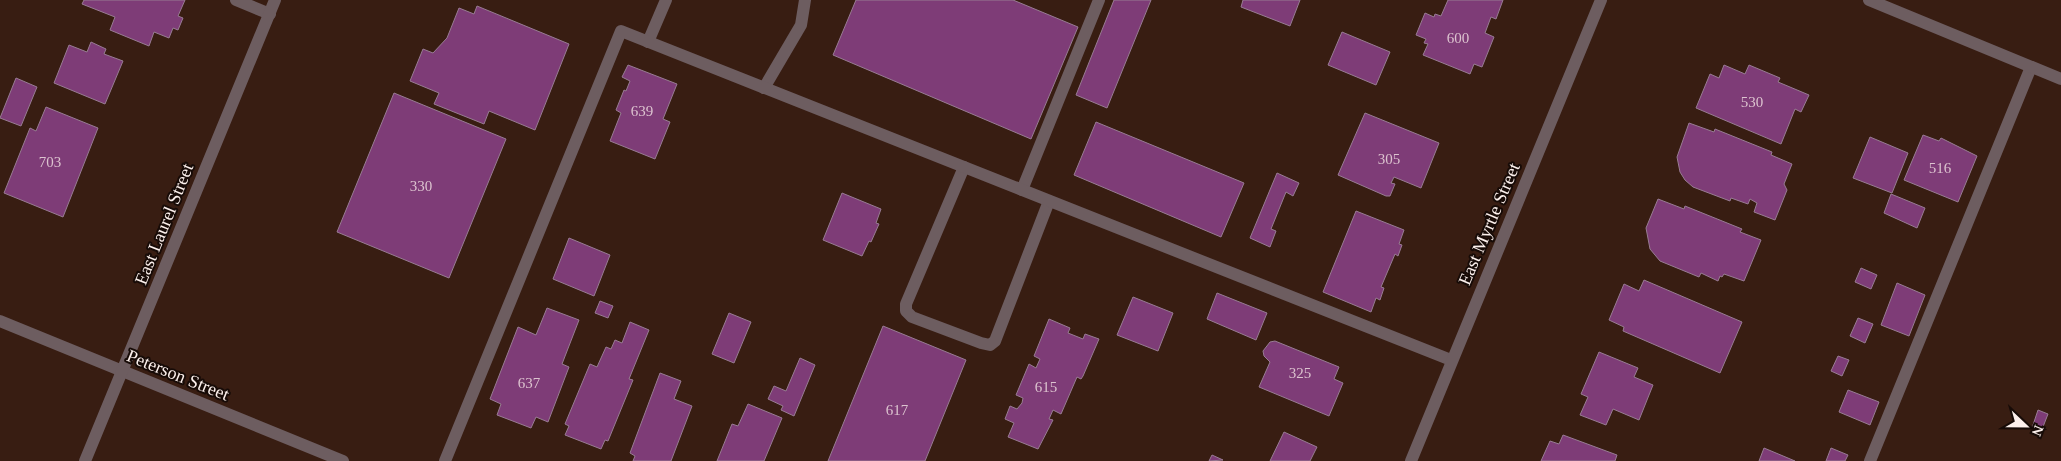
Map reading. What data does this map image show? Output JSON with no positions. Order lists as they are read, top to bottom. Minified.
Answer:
{"streets":{"street":["East Laurel Street","East Myrtle Street","Peterson Street"]},"crossings":[["East Laurel Street","Peterson Street"]],"house_numbers":["600","530","639","305","703","516","330","325","637","615","617"],"north":"right"}
